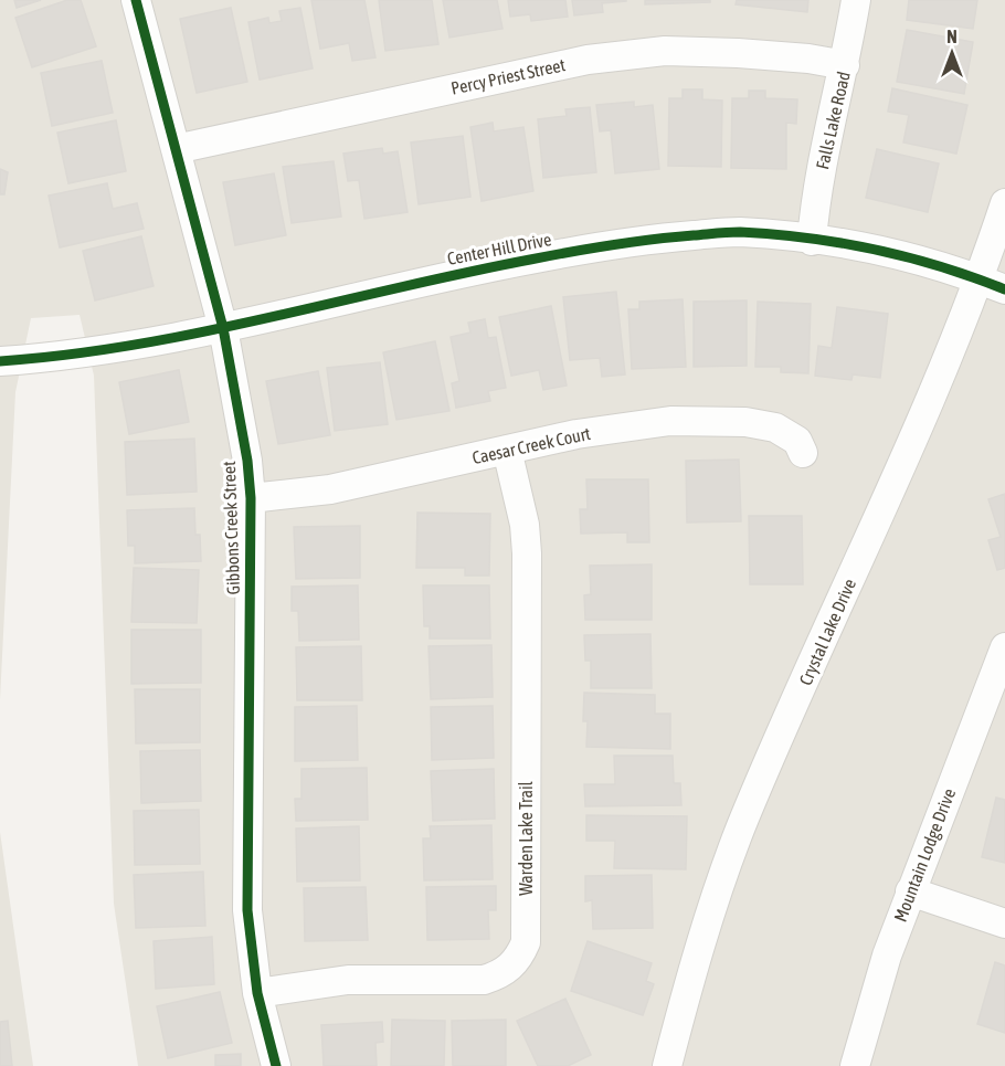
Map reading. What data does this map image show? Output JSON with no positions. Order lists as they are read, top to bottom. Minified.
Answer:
{"streets":{"street":["Percy Priest Street","Falls Lake Road","Center Hill Drive","Caesar Creek Court","Gibbons Creek Street","Crystal Lake Drive","Warden Lake Trail","Mountain Lodge Drive"]},"crossings":[["Percy Priest Street","Falls Lake Road"],["Percy Priest Street","Gibbons Creek Street"],["Falls Lake Road","Center Hill Drive"],["Center Hill Drive","Gibbons Creek Street"],["Center Hill Drive","Crystal Lake Drive"],["Caesar Creek Court","Gibbons Creek Street"],["Caesar Creek Court","Warden Lake Trail"],["Gibbons Creek Street","Warden Lake Trail"]],"north":"top"}
